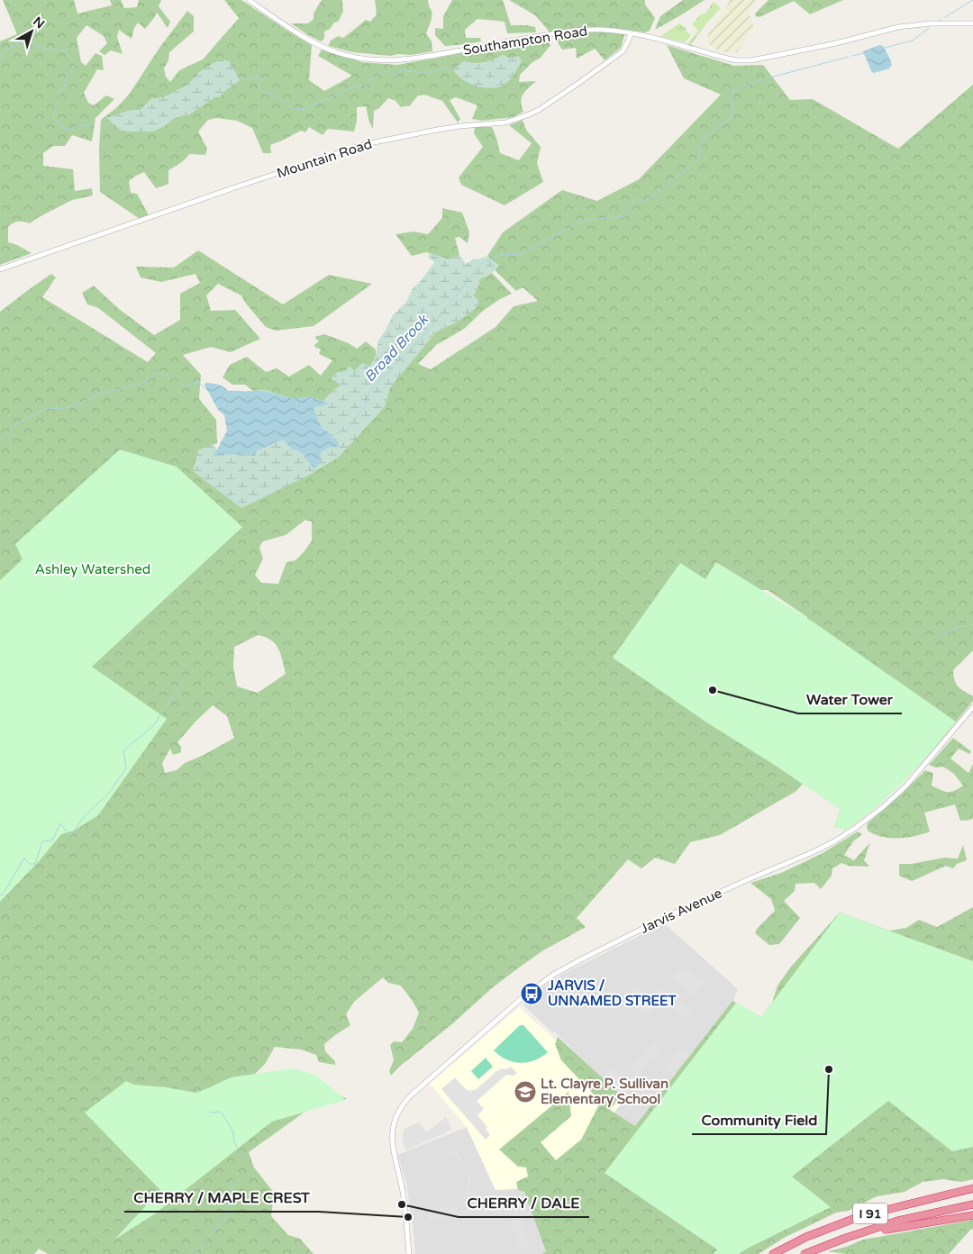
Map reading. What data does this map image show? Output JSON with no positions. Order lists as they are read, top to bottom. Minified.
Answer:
{"streets":{"highway":["I 91"],"street":["Southampton Road","Mountain Road","Jarvis Avenue"]},"crossings":[["Southampton Road","Mountain Road"]],"water":["Broad Brook"],"parks":["Ashley Watershed"],"places":{"other":["Water Tower","Community Field","CHERRY / DALE","CHERRY / MAPLE CREST"],"bus stop":["JARVIS / UNNAMED STREET"],"school or university":["Lt. Clayre P. Sullivan Elementary School"]},"north":"top right"}
